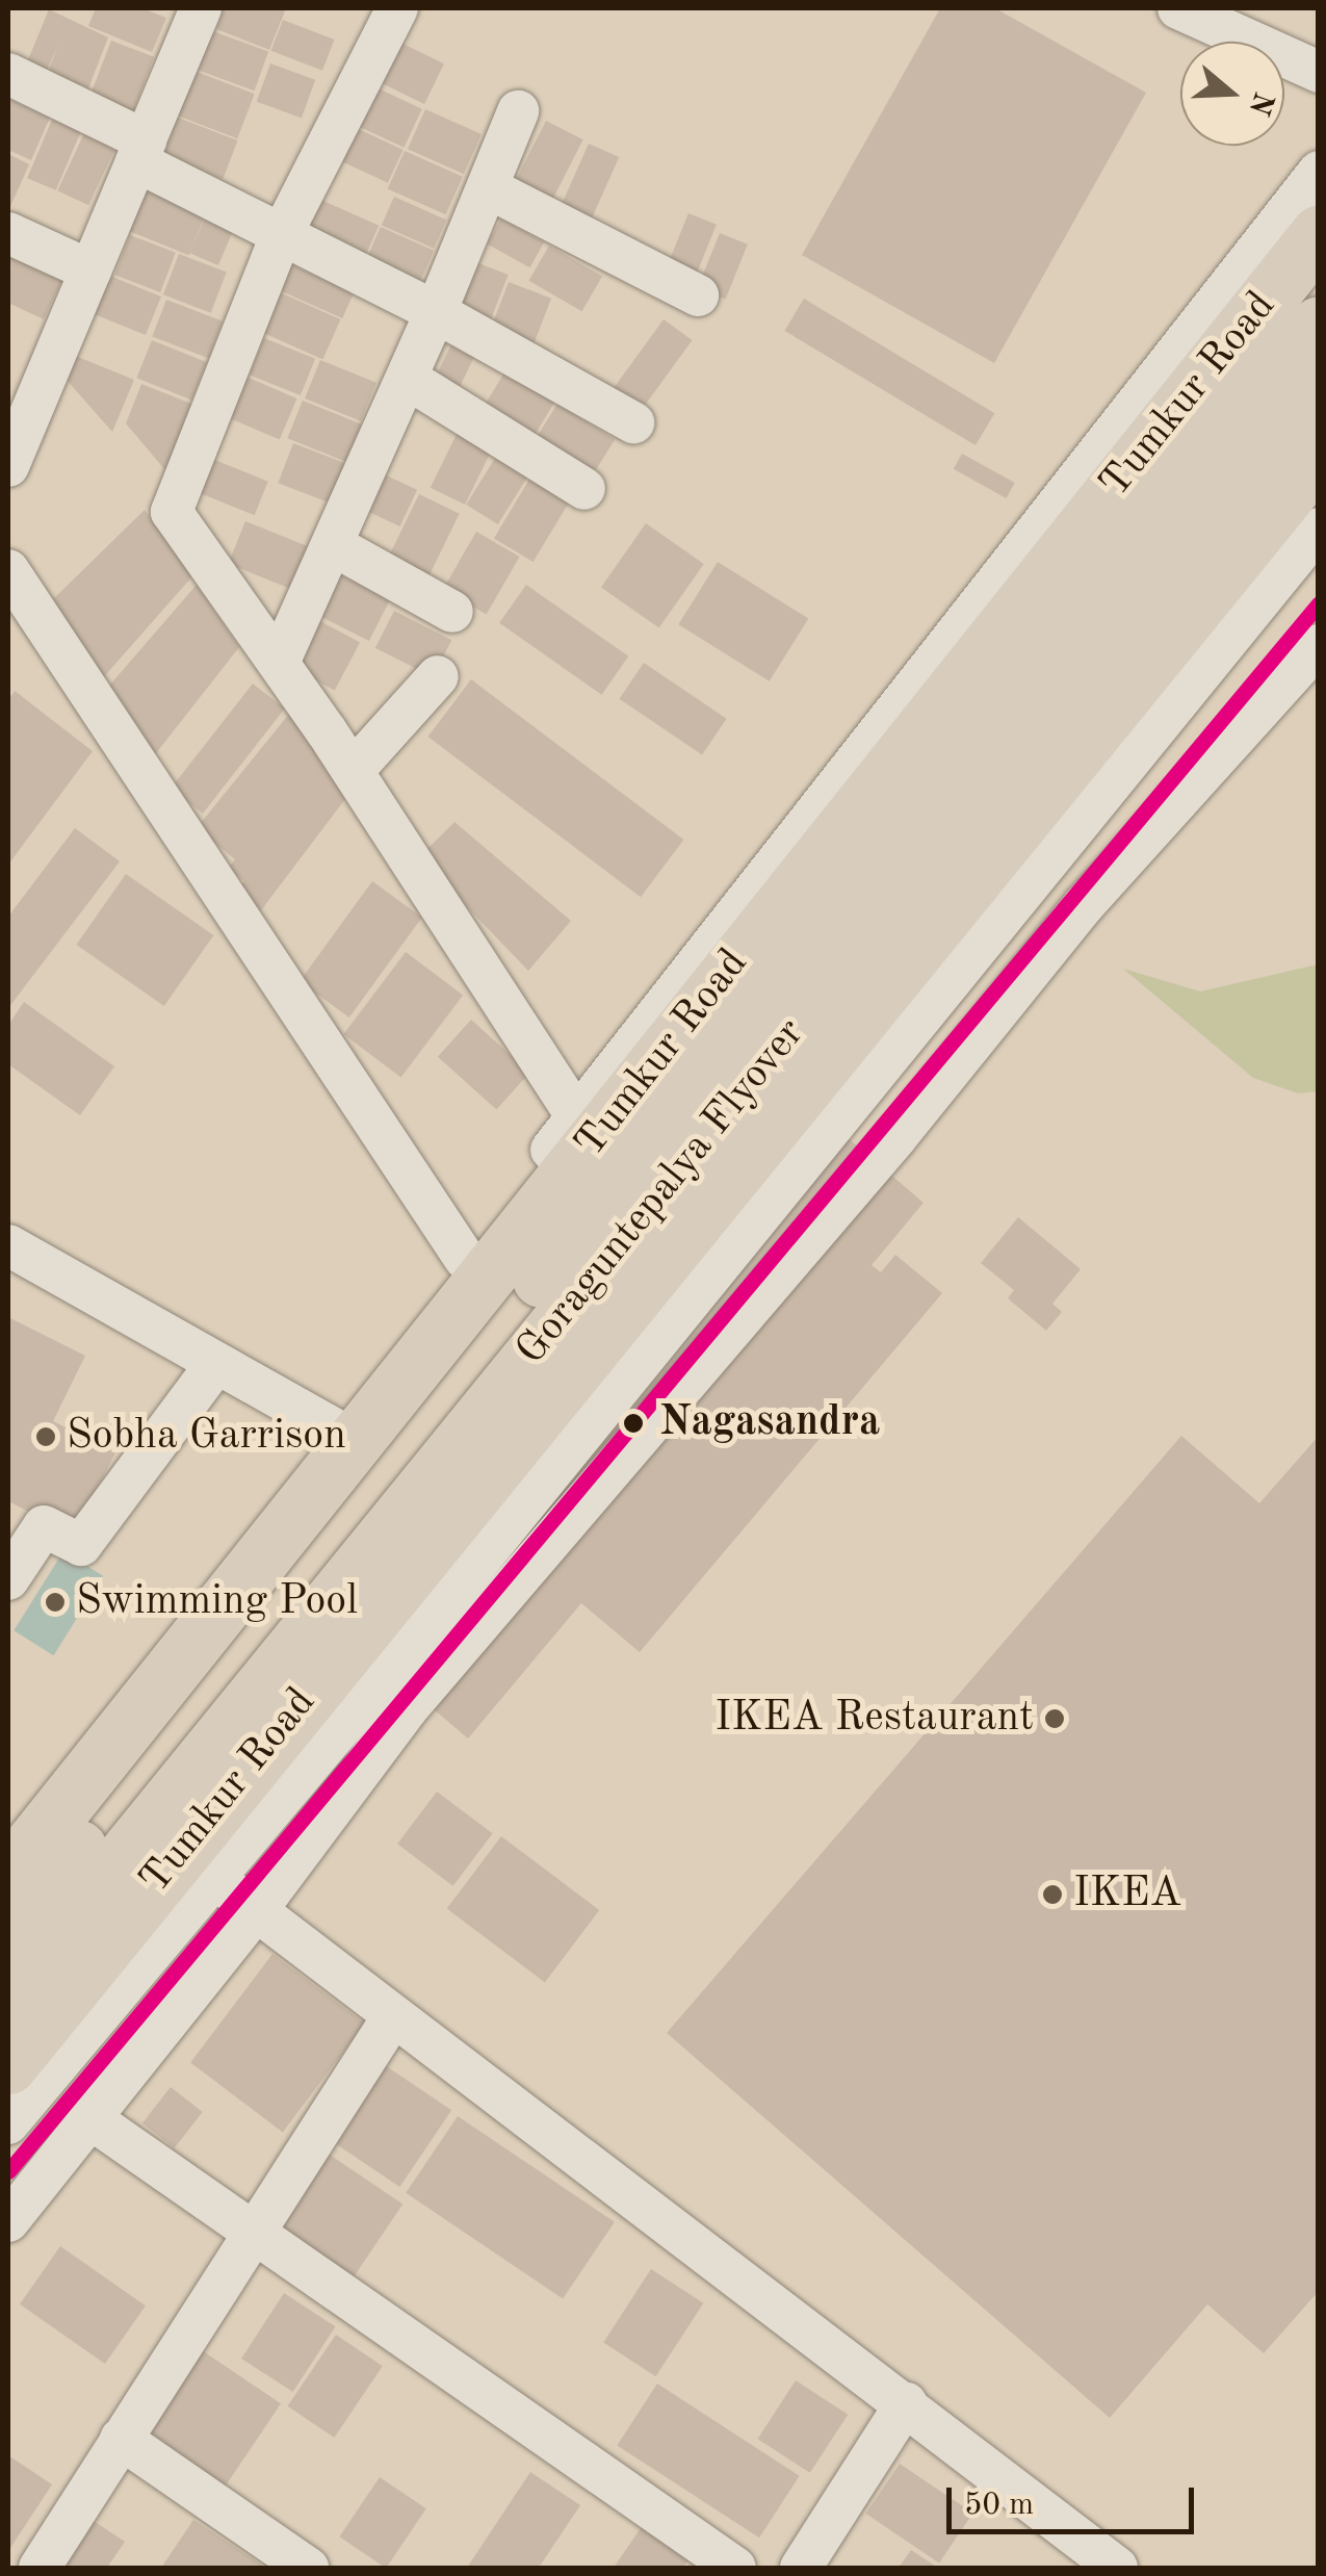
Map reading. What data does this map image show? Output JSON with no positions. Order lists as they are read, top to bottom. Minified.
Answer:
{"streets":{"highway":["Tumkur Road","Goraguntepalya Flyover"]},"places":["Nagasandra","Sobha Garrison","Swimming Pool","IKEA Restaurant","IKEA"],"scale_bar":"50 m","north":"right"}
